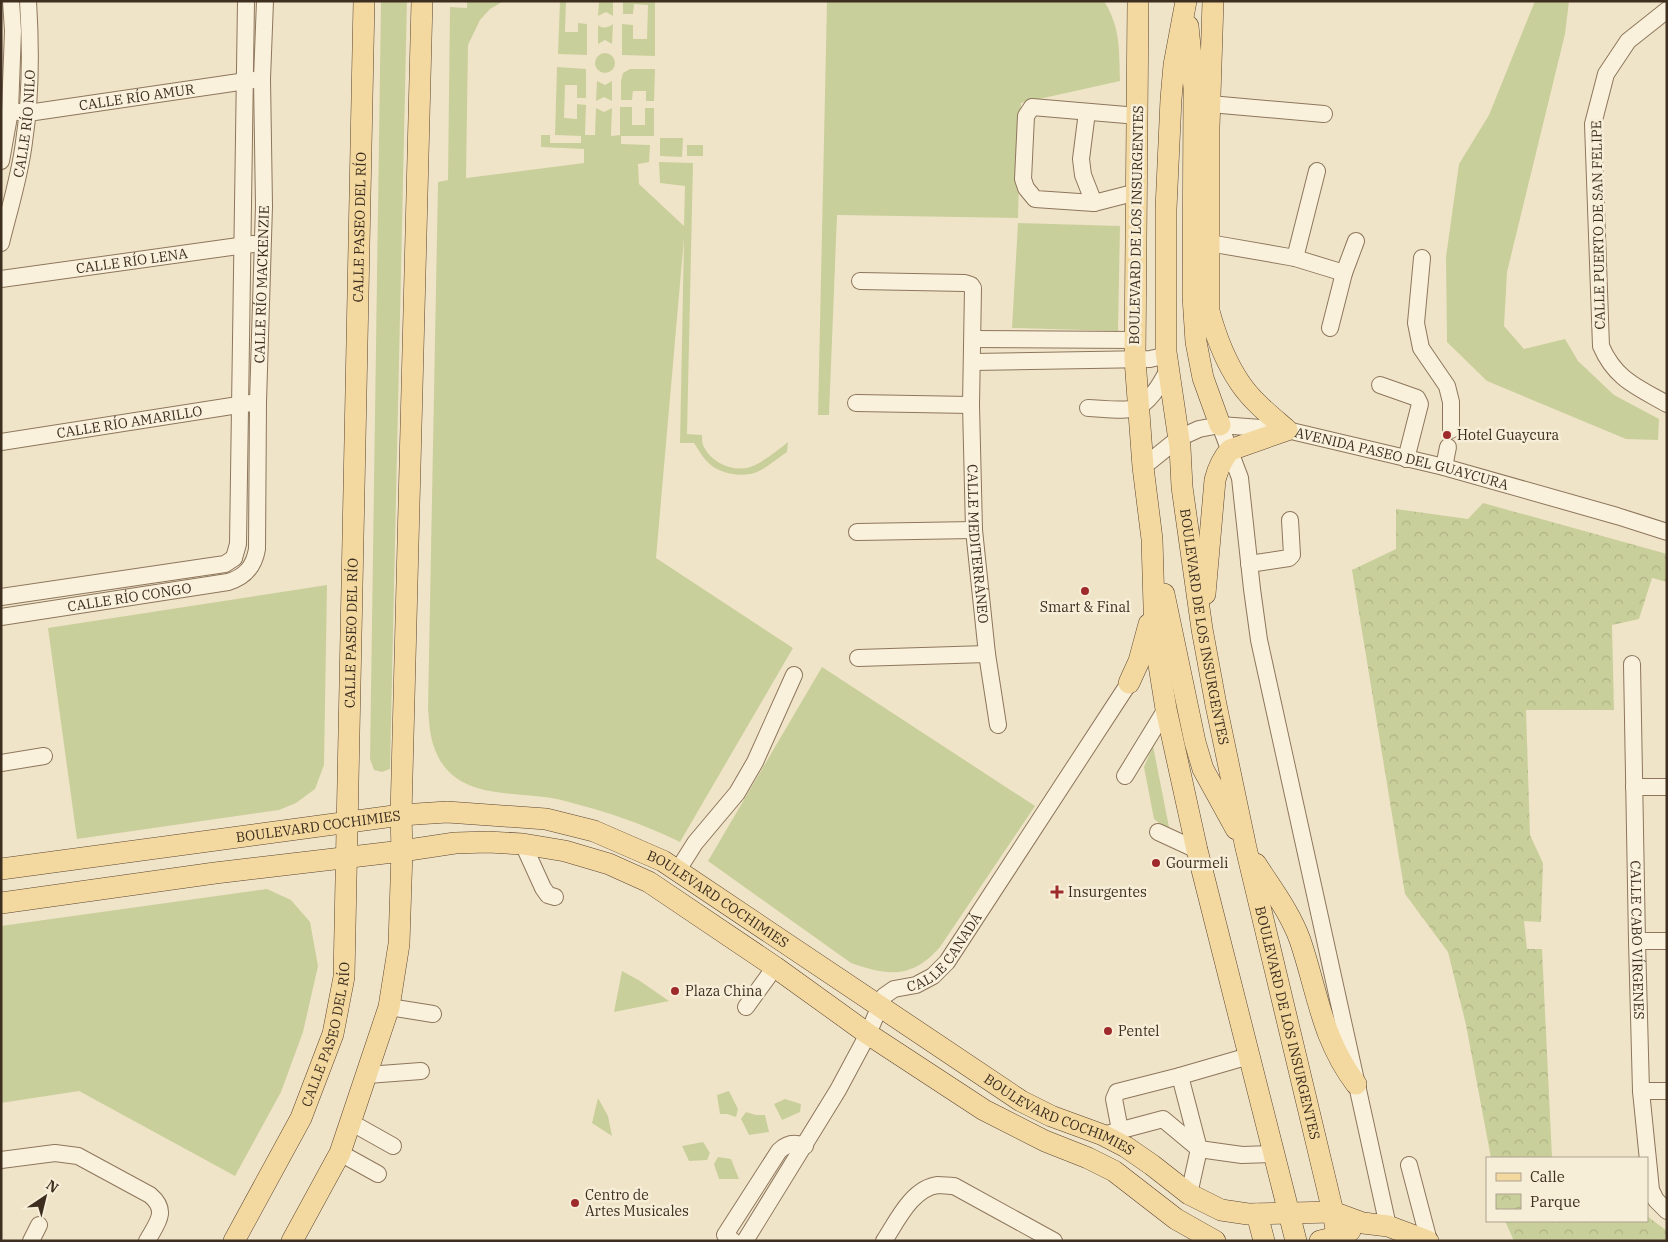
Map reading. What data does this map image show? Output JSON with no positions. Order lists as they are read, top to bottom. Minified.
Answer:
{"streets":{"main road":["BOULEVARD DE LOS INSURGENTES","CALLE PASEO DEL RÍO","BOULEVARD COCHIMIES"],"street":["CALLE RÍO AMUR","CALLE RÍO NILO","CALLE PUERTO DE SAN FELIPE","CALLE RÍO LENA","CALLE RÍO MACKENZIE","CALLE RÍO AMARILLO","AVENIDA PASEO DEL GUAYCURA","CALLE MEDITERRÁNEO","CALLE RÍO CONGO","CALLE CABO VÍRGENES","CALLE CANADÁ"]},"crossings":[["CALLE RÍO AMUR","CALLE RÍO NILO"],["CALLE RÍO AMUR","CALLE RÍO MACKENZIE"],["BOULEVARD DE LOS INSURGENTES","AVENIDA PASEO DEL GUAYCURA"],["BOULEVARD DE LOS INSURGENTES","BOULEVARD COCHIMIES"],["CALLE PASEO DEL RÍO","BOULEVARD COCHIMIES"],["CALLE RÍO LENA","CALLE RÍO MACKENZIE"],["CALLE RÍO MACKENZIE","CALLE RÍO AMARILLO"],["CALLE RÍO MACKENZIE","CALLE RÍO CONGO"],["BOULEVARD COCHIMIES","CALLE CANADÁ"]],"places":{"other":["Hotel Guaycura","Smart & Final","Gourmeli","Plaza China","Pentel","Centro de Artes Musicales"],"health":["Insurgentes"]},"legend":["Calle","Parque"],"north":"top right"}
